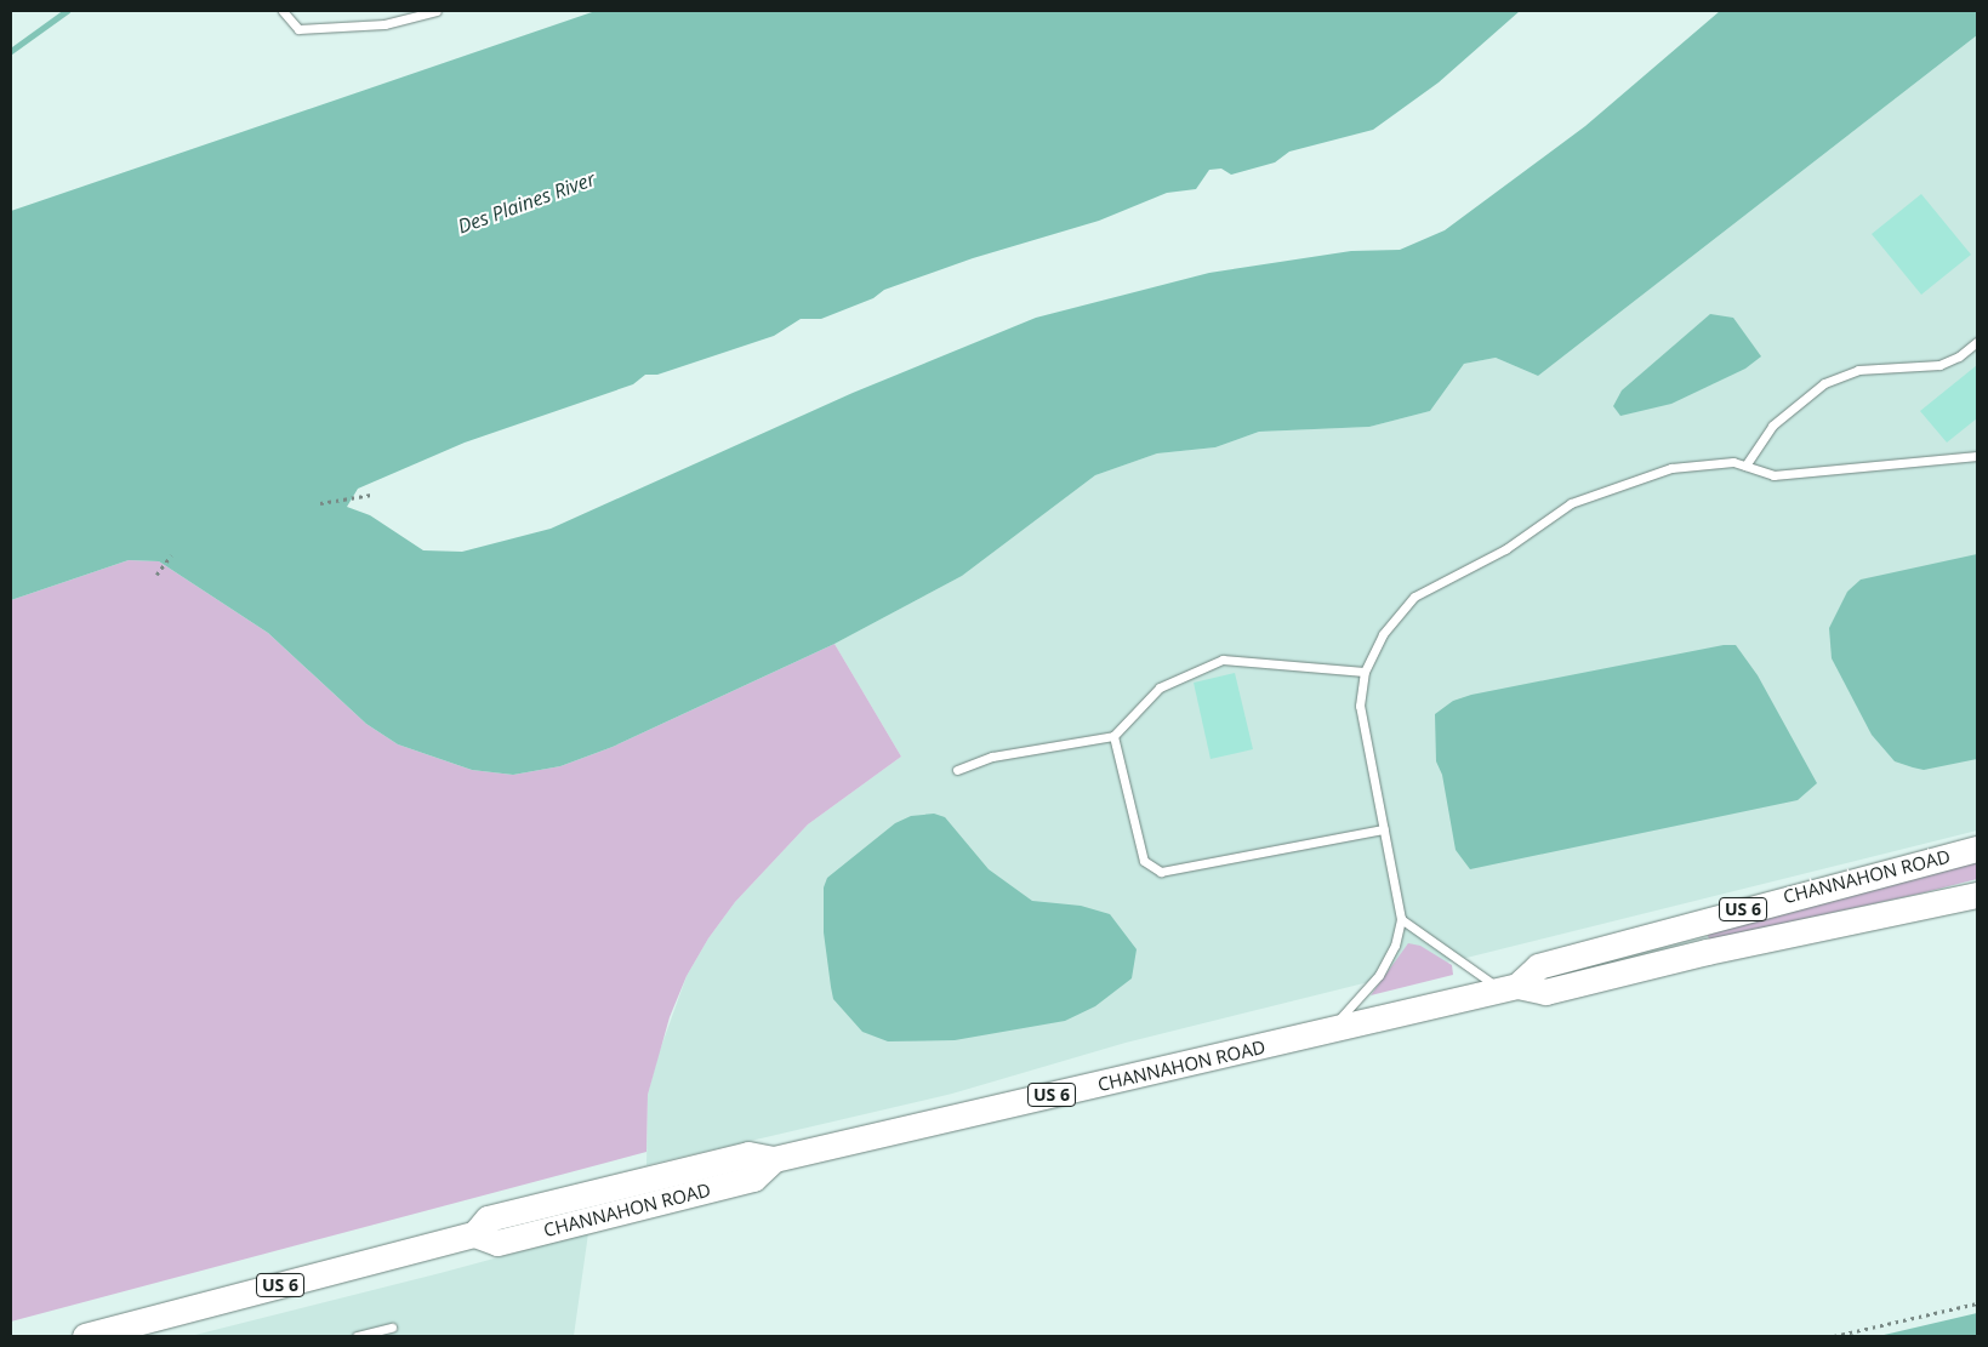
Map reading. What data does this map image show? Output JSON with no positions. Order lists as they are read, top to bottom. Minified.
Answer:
{"streets":{"main road":["CHANNAHON ROAD","US 6"]},"water":["Des Plaines River"]}
